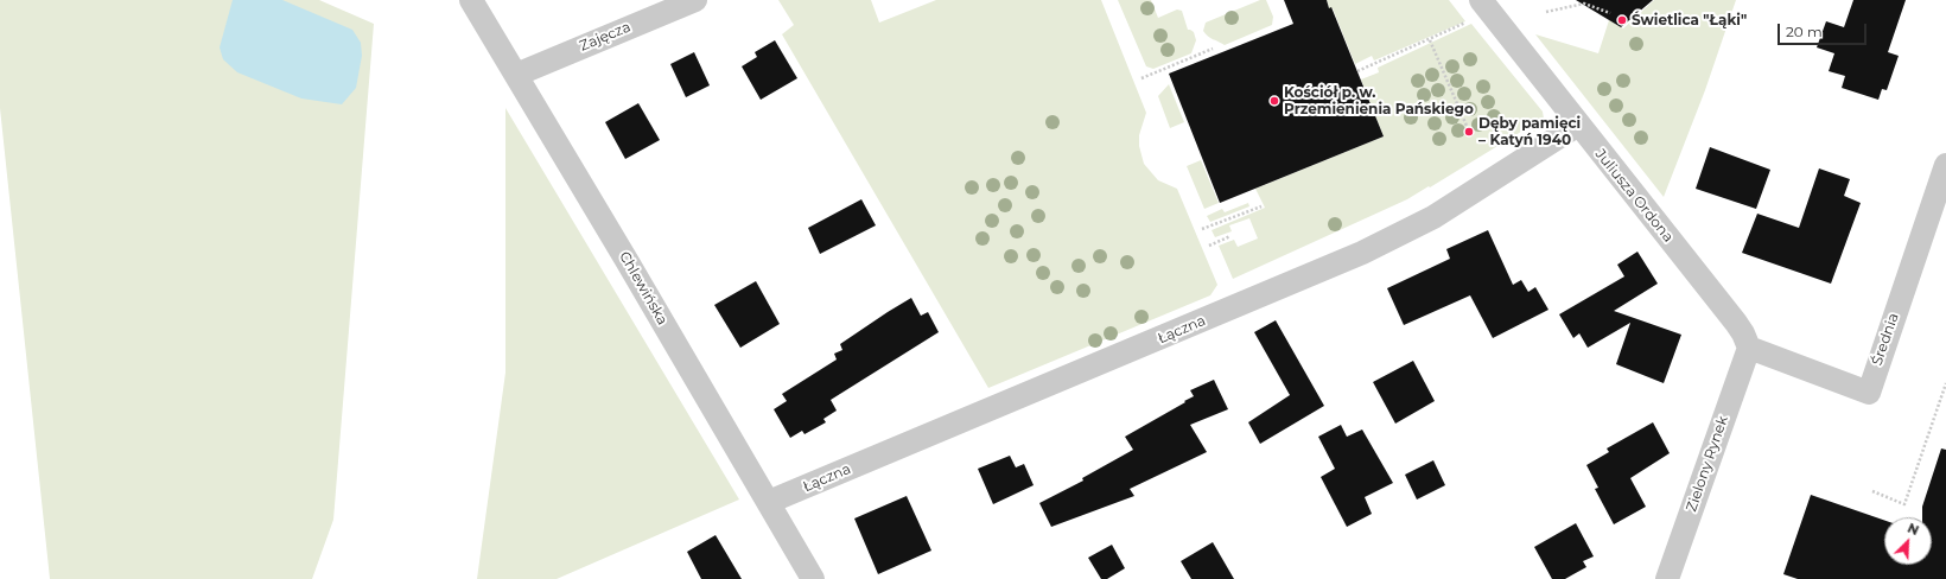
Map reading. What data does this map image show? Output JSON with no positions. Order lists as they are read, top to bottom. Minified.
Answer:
{"streets":{"street":["Zajęcza","Juliusza Ordona","Chlewińska","Łączna","Średnia","Zielony Rynek"]},"crossings":[["Zajęcza","Chlewińska"],["Juliusza Ordona","Łączna"],["Juliusza Ordona","Średnia"],["Juliusza Ordona","Zielony Rynek"],["Chlewińska","Łączna"],["Średnia","Zielony Rynek"]],"places":["Świetlica \"Łąki\"","Kościół p. w. Przemienienia Pańskiego","Dęby pamięci – Katyń 1940"],"scale_bar":"20 m","north":"top right"}
